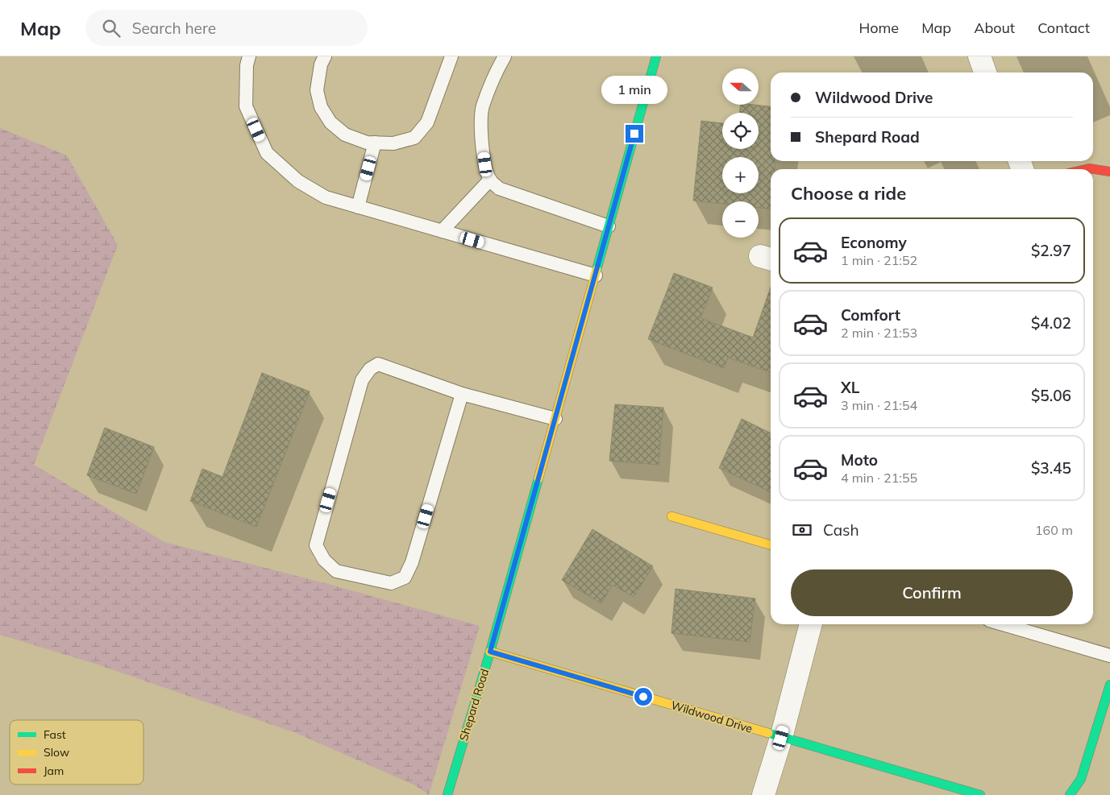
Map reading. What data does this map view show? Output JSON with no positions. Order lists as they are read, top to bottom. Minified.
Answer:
{"streets":{"street":["Shepard Road","Wildwood Drive"]},"crossings":[["Shepard Road","Wildwood Drive"]],"legend":["Fast","Slow","Jam"],"north":"left","page":{"header":"Map","search":"Search here","nav":["Home","Map","About","Contact"],"map_buttons":["+","−"],"banner":["Wildwood Drive","Shepard Road"],"bubble":"1 min","heading":"Choose a ride","list":[{"name":"Economy","note":"1 min · 21:52","value":"$2.97"},{"name":"Comfort","note":"2 min · 21:53","value":"$4.02"},{"name":"XL","note":"3 min · 21:54","value":"$5.06"},{"name":"Moto","note":"4 min · 21:55","value":"$3.45"}],"pay":["Cash","160 m"],"buttons":"Confirm"}}
